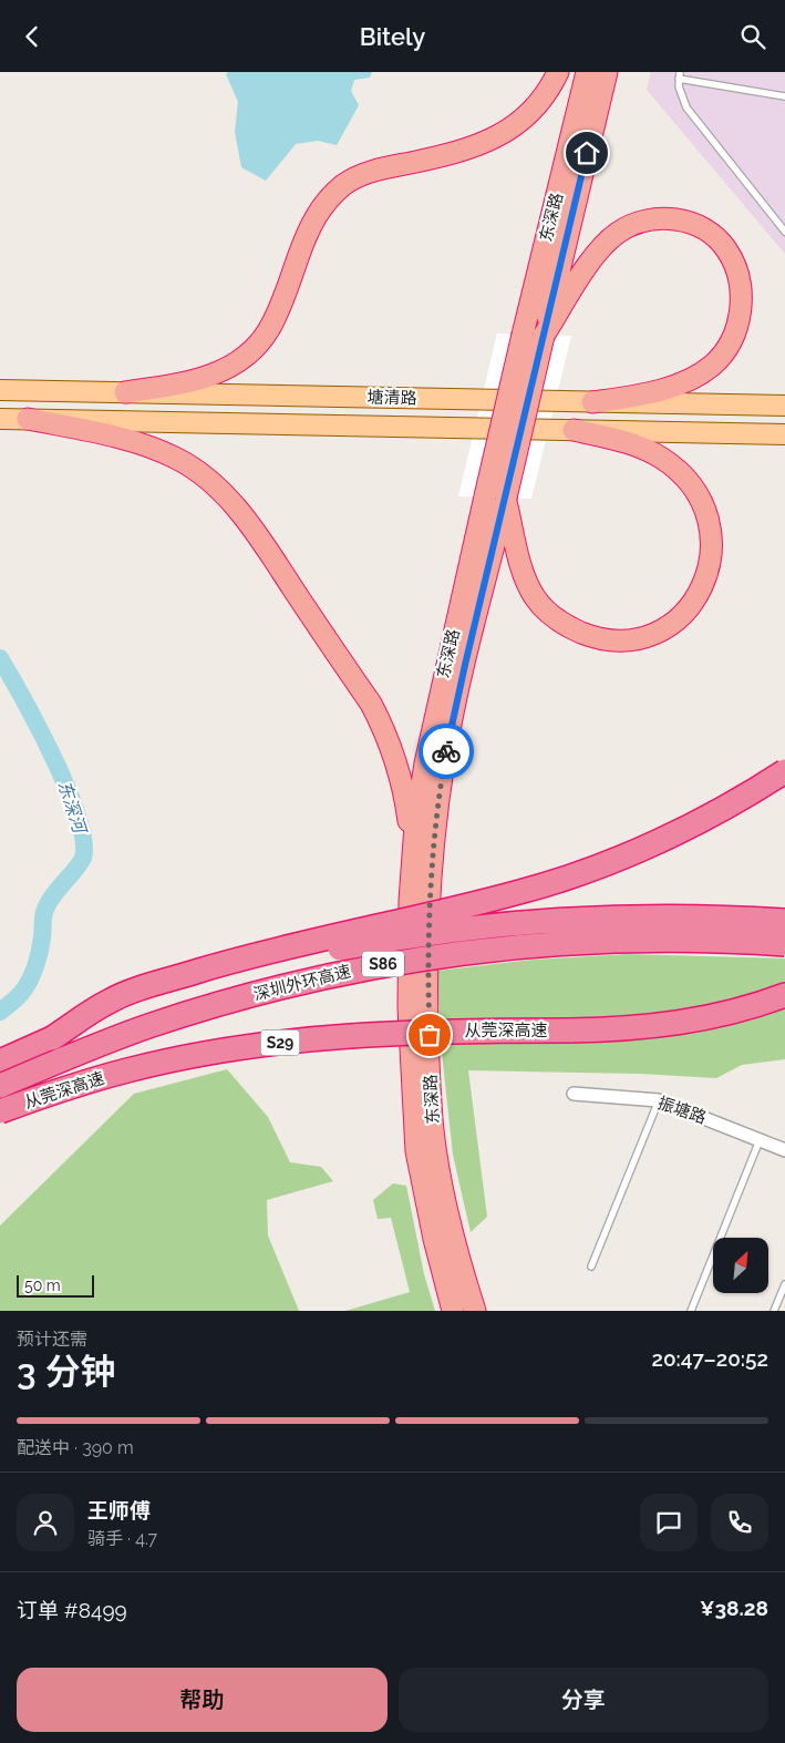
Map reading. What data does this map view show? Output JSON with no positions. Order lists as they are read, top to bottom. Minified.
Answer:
{"streets":{"highway":["东深路","S86","深圳外环高速","从莞深高速","S29"],"main road":["塘清路"],"street":["振塘路"]},"water":["东深河"],"scale_bar":"50 m","north":"top right","page":{"header":"Bitely","scale":"50 m","heading":["3 分钟","预计还需","20:47–20:52"],"panel":["王师傅","骑手 · 4.7","订单 #8499","¥38.28"],"bar":"配送中 · 390 m","buttons":["帮助","分享"]}}
